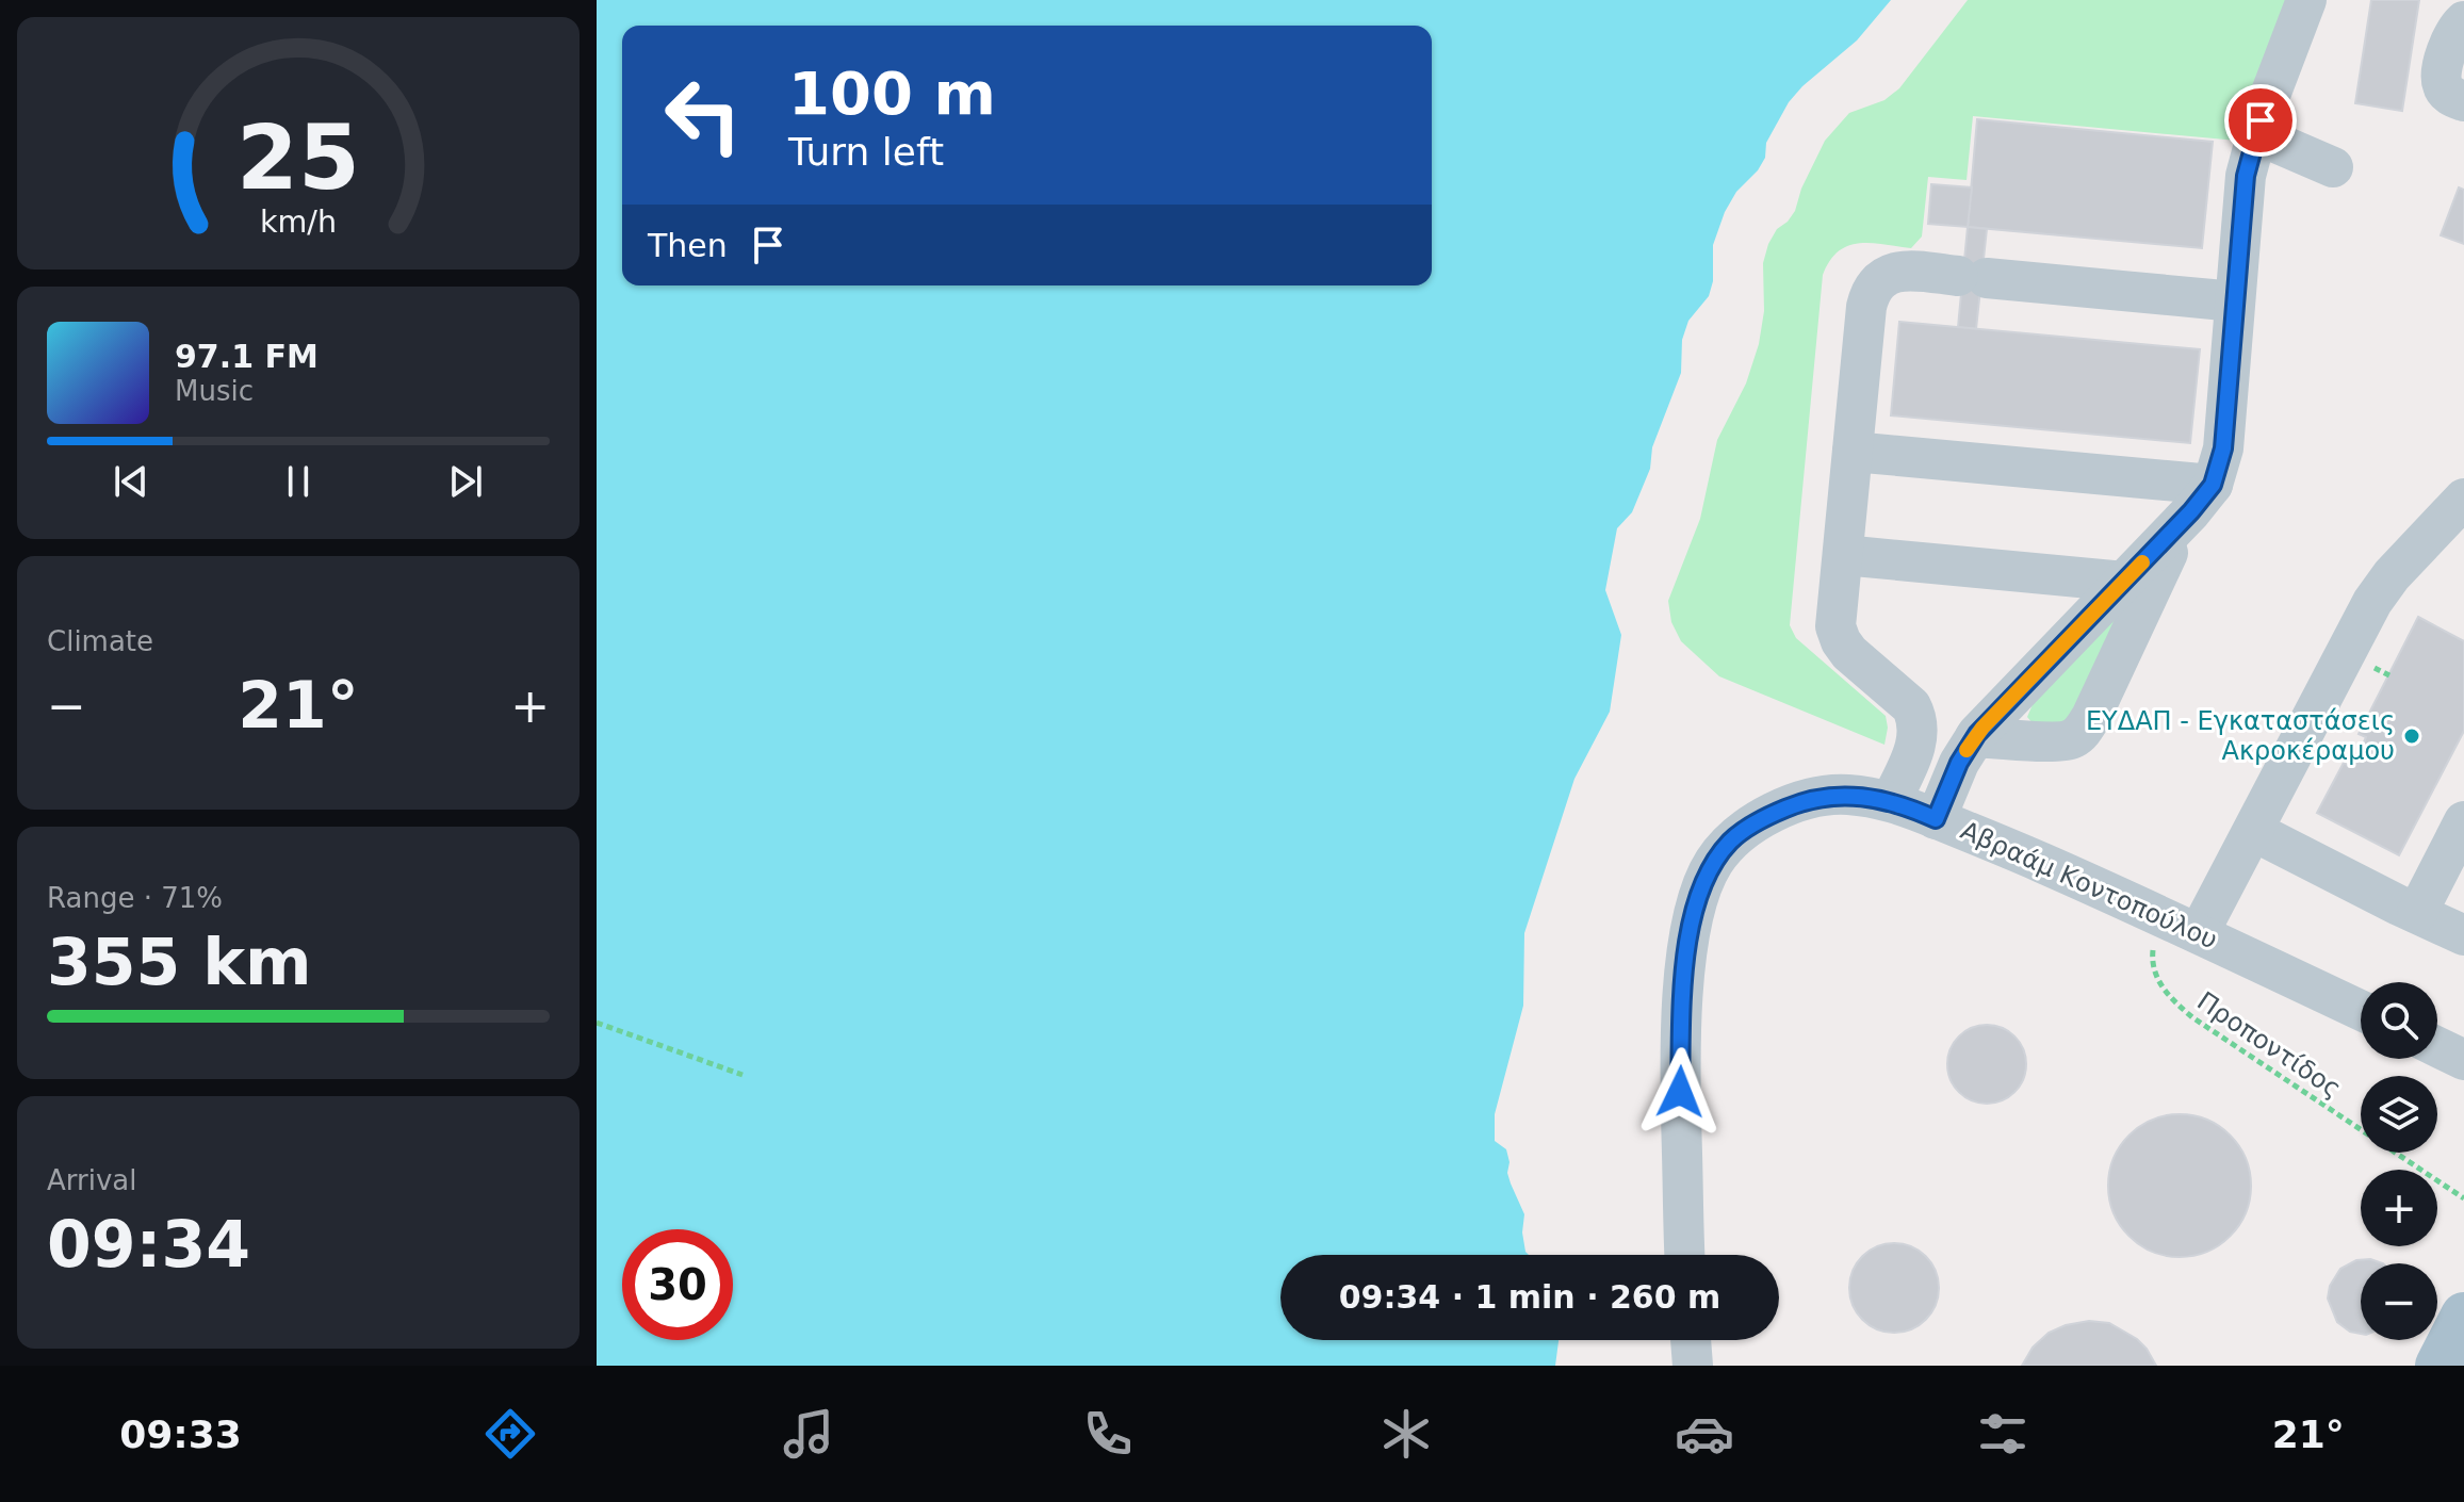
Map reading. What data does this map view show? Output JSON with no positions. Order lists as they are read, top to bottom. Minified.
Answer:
{"streets":{"street":["Αβραάμ Κοντοπούλου"],"path":["Προποντίδος"]},"crossings":[["Αβραάμ Κοντοπούλου","Προποντίδος"]],"places":["ΕΥΔΑΠ - Εγκαταστάσεις Ακροκέραμου"],"page":{"turn":["100 m","Turn left"],"then":"Then","song":["97.1 FM","Music"],"tile":["Climate",["Range · 71%","355 km"],["Arrival","09:34"]],"heat":["−","21°","+"],"map_buttons":["+","−"],"limit":"30","trip":"09:34 · 1 min · 260 m","tabs":["09:33","21°"],"gauge":["25","km/h"]}}
